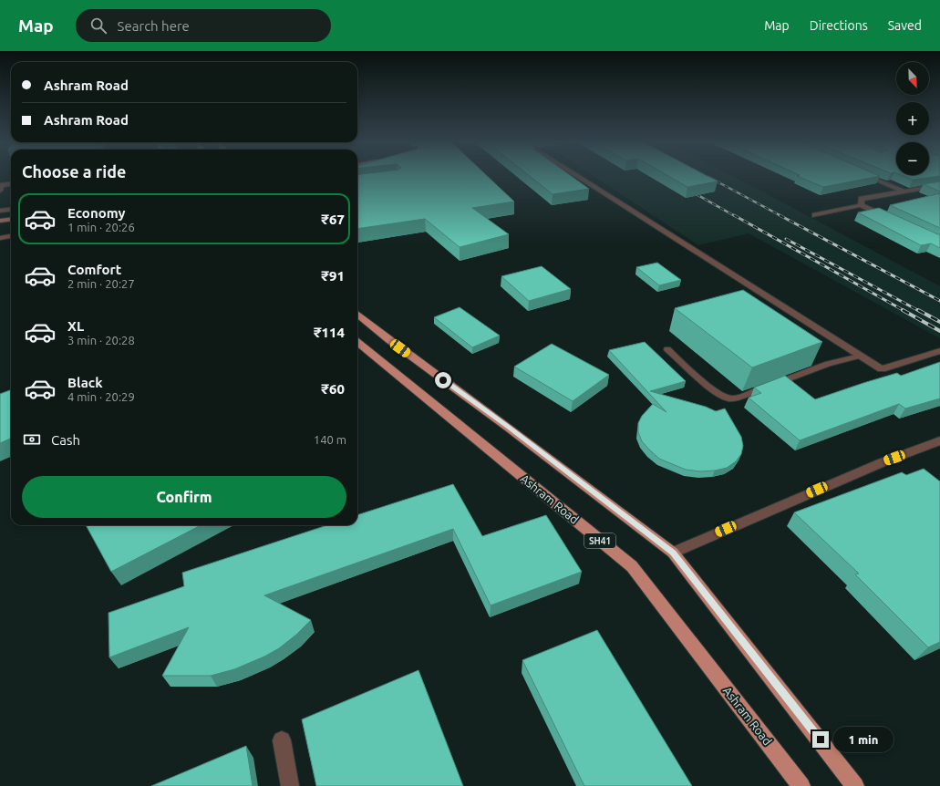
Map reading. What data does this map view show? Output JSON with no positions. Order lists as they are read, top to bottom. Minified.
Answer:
{"streets":{"main road":["Ashram Road","SH41"]},"north":"bottom right","page":{"header":"Map","search":"Search here","nav":["Map","Directions","Saved"],"map_buttons":["+","−"],"banner":["Ashram Road","Ashram Road"],"heading":"Choose a ride","list":[{"name":"Economy","note":"1 min · 20:26","value":"₹67"},{"name":"Comfort","note":"2 min · 20:27","value":"₹91"},{"name":"XL","note":"3 min · 20:28","value":"₹114"},{"name":"Black","note":"4 min · 20:29","value":"₹60"}],"pay":["Cash","140 m"],"buttons":"Confirm","bubble":"1 min"}}
